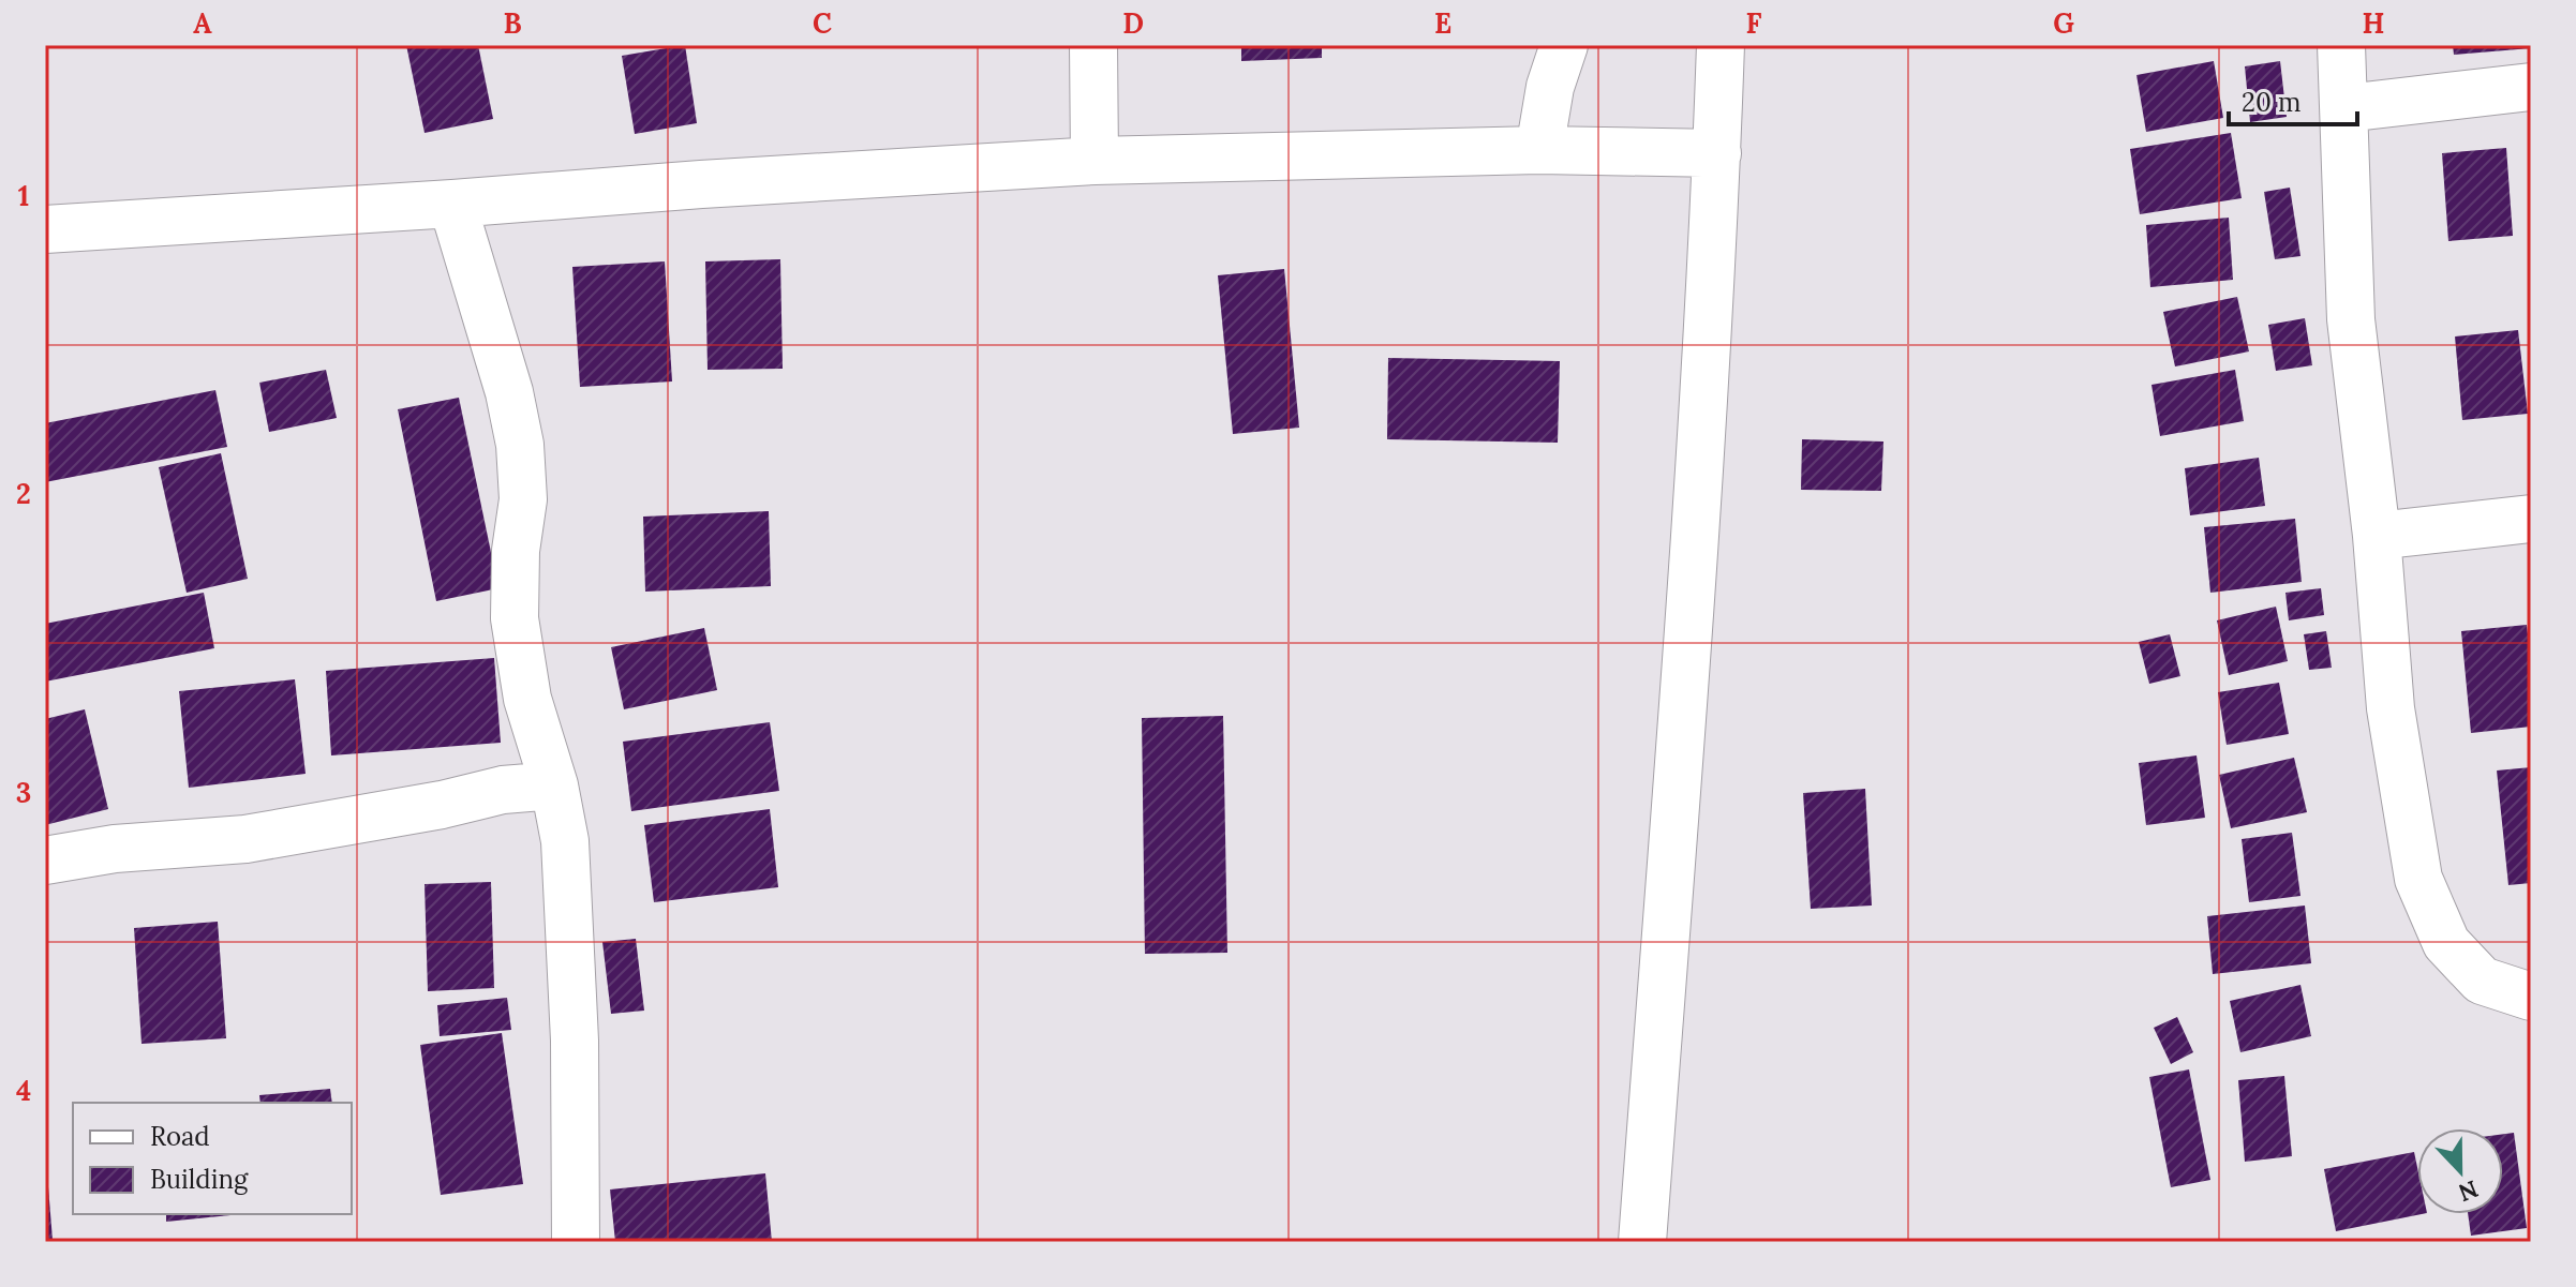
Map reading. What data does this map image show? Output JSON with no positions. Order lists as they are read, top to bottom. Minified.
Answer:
{"legend":["Road","Building"],"scale_bar":"20 m","north":"bottom","grid":{"columns":["A","B","C","D","E","F","G","H"],"rows":["1","2","3","4"]}}
